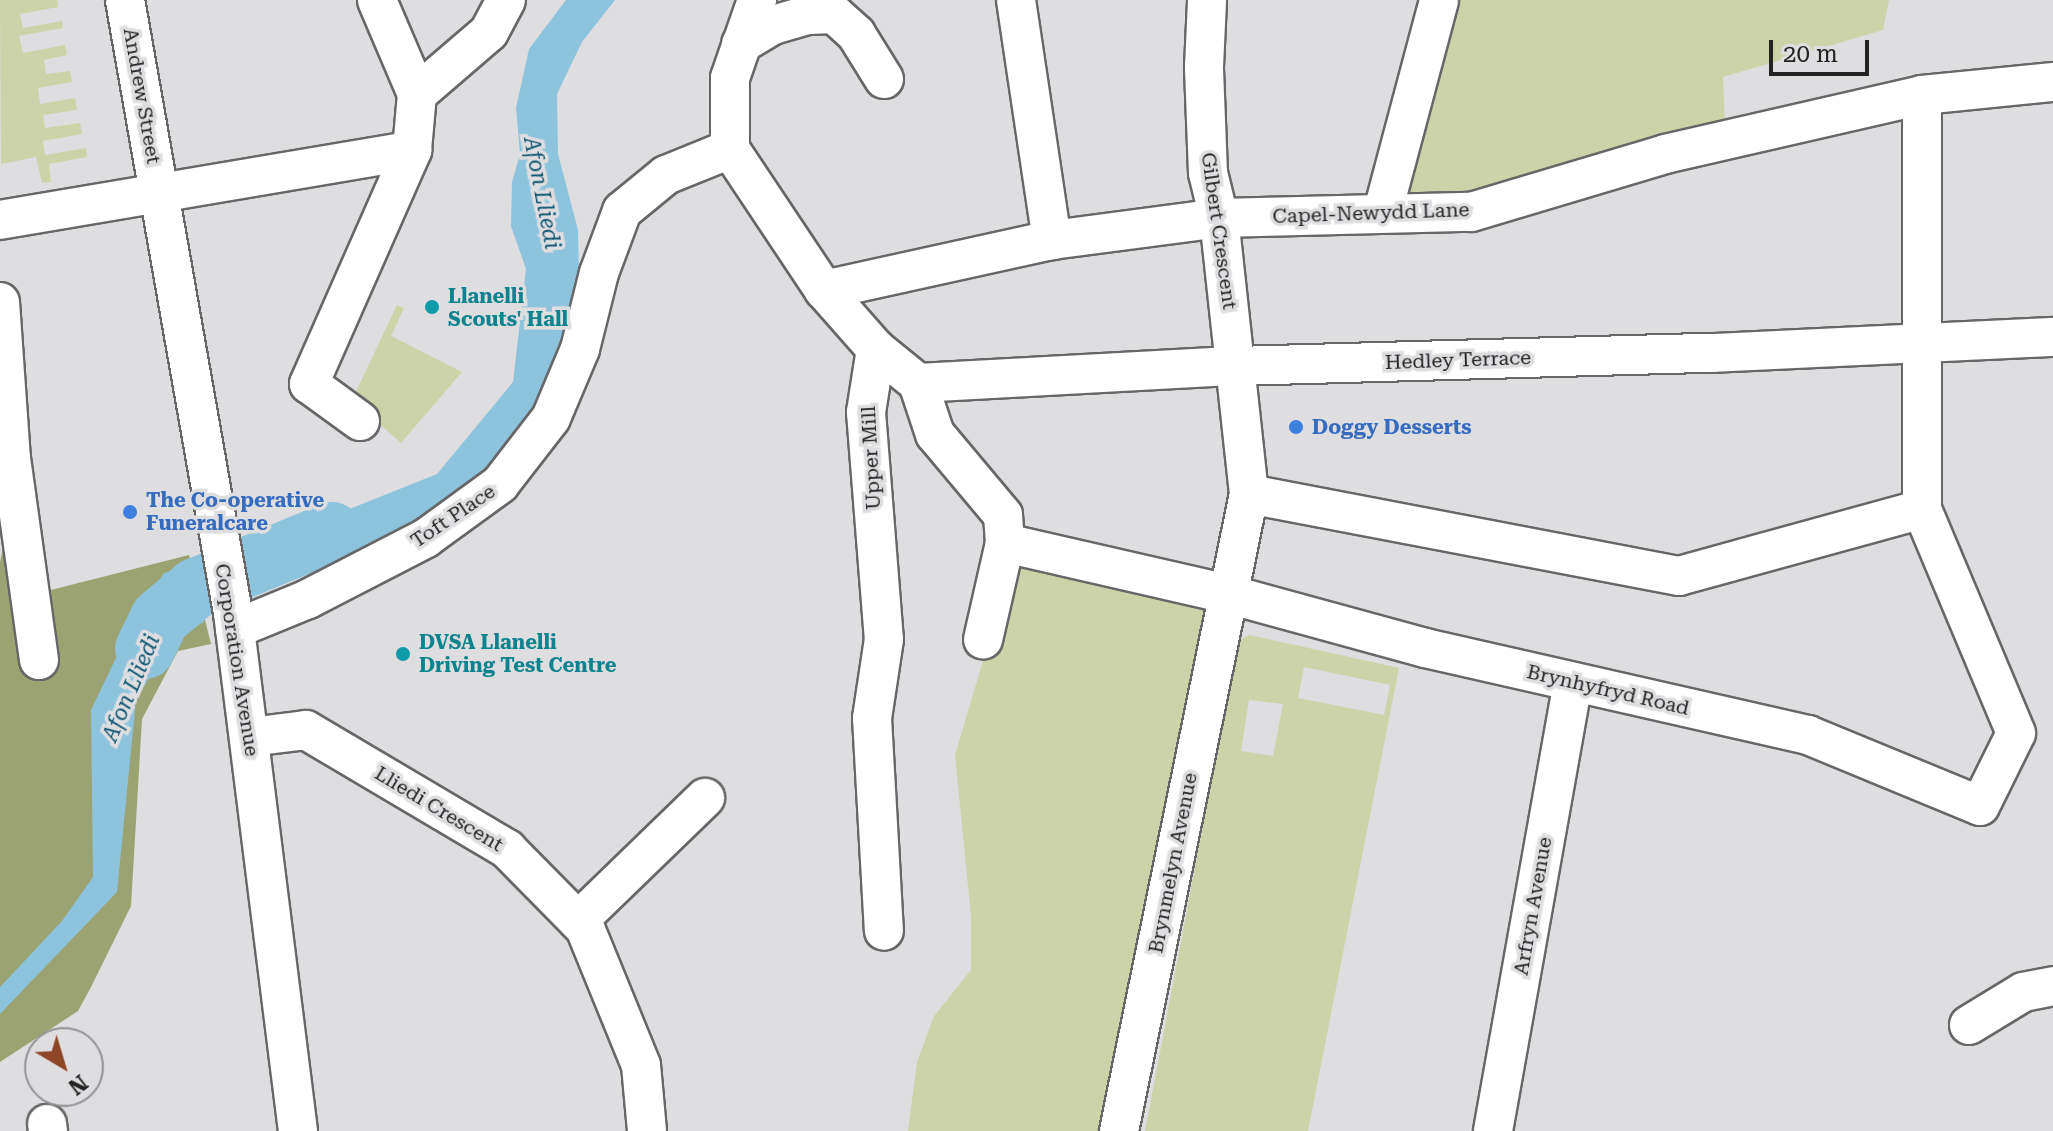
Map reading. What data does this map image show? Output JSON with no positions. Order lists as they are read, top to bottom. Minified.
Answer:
{"streets":{"street":["Andrew Street","Capel-Newydd Lane","Gilbert Crescent","Hedley Terrace","Upper Mill","Toft Place","Corporation Avenue","Brynhyfryd Road","Lliedi Crescent","Brynmelyn Avenue","Arfryn Avenue"]},"crossings":[["Andrew Street","Corporation Avenue"],["Capel-Newydd Lane","Gilbert Crescent"],["Gilbert Crescent","Hedley Terrace"],["Gilbert Crescent","Brynmelyn Avenue"],["Toft Place","Corporation Avenue"],["Corporation Avenue","Lliedi Crescent"],["Brynhyfryd Road","Brynmelyn Avenue"],["Brynhyfryd Road","Arfryn Avenue"]],"water":["Afon Lliedi"],"places":["Llanelli Scouts' Hall","Doggy Desserts","The Co-operative Funeralcare","DVSA Llanelli Driving Test Centre"],"scale_bar":"20 m","north":"bottom right"}
